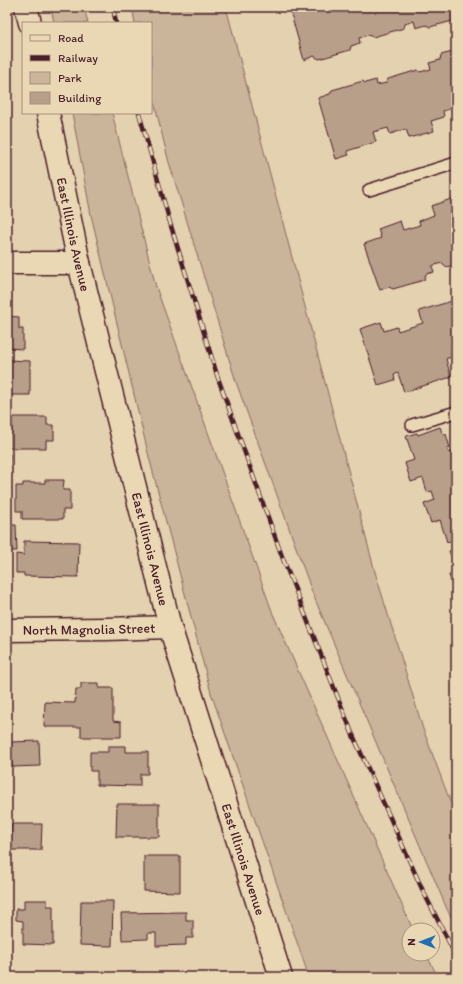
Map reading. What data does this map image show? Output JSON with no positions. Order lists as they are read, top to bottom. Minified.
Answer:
{"streets":{"main road":["East Illinois Avenue","North Magnolia Street"]},"crossings":[["East Illinois Avenue","North Magnolia Street"]],"legend":["Road","Railway","Park","Building"],"north":"left"}
